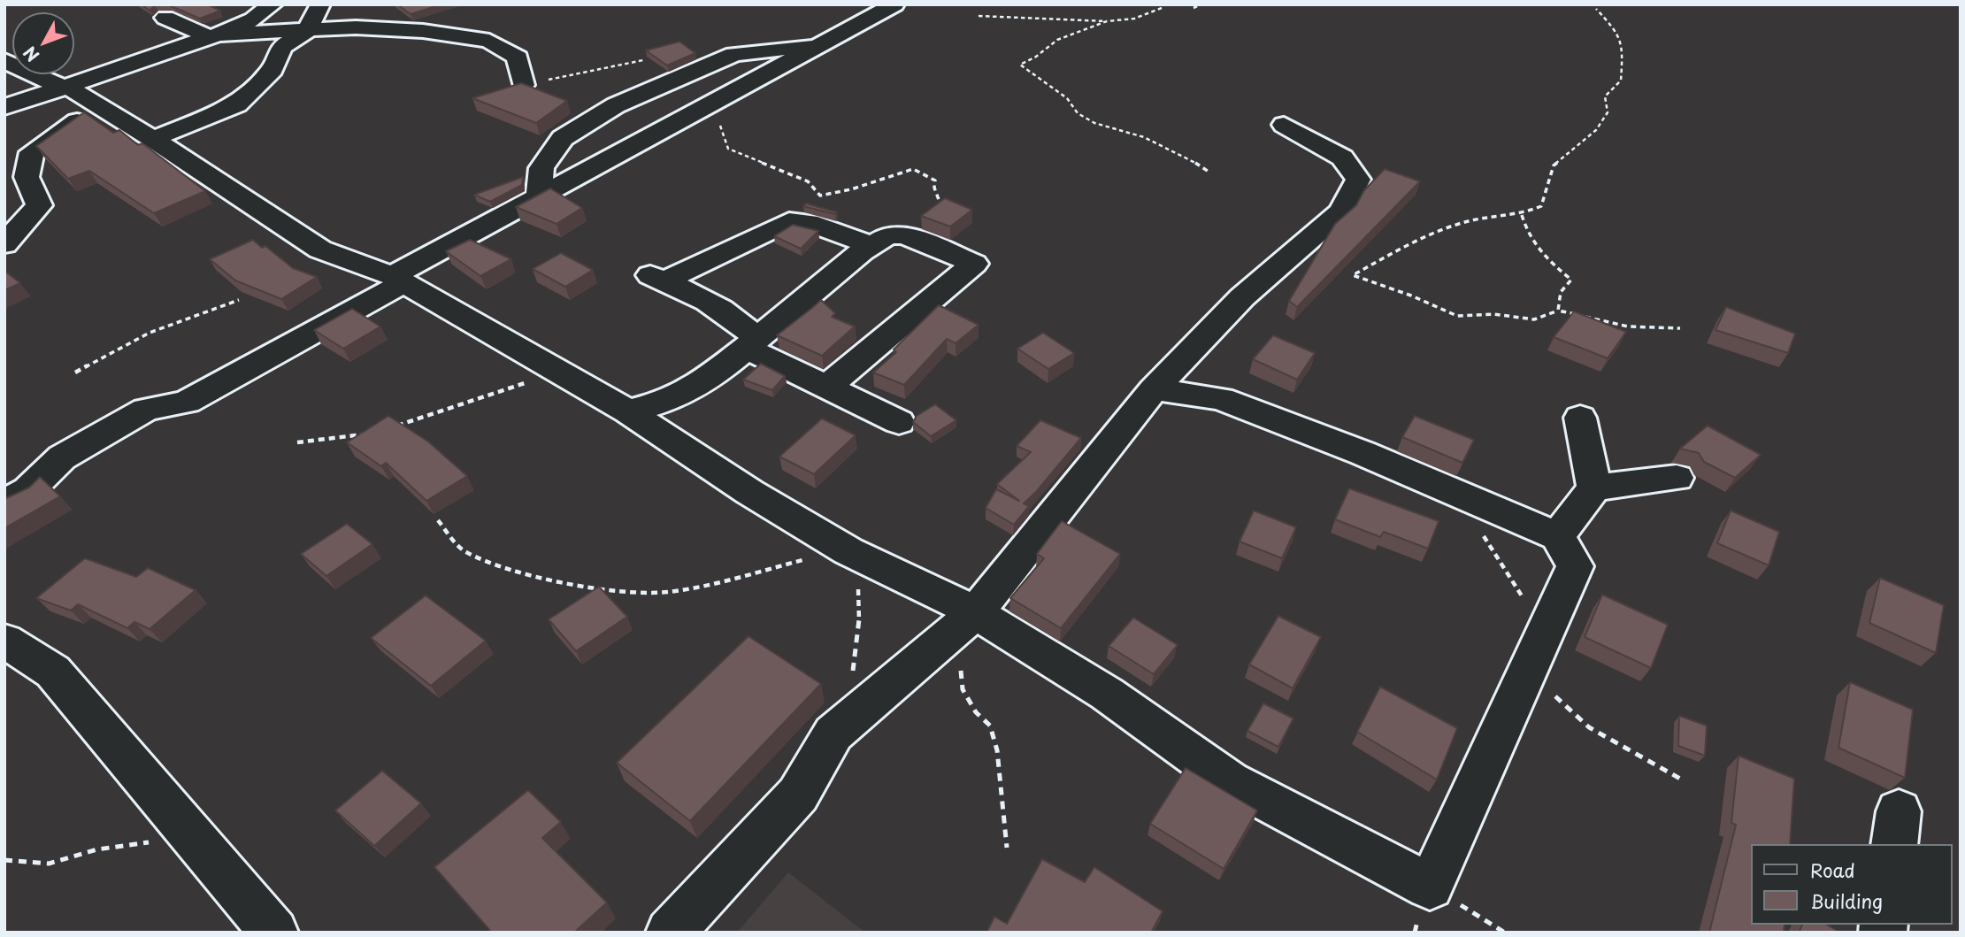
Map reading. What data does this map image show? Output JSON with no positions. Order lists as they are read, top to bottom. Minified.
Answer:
{"legend":["Road","Building"],"north":"bottom left"}
